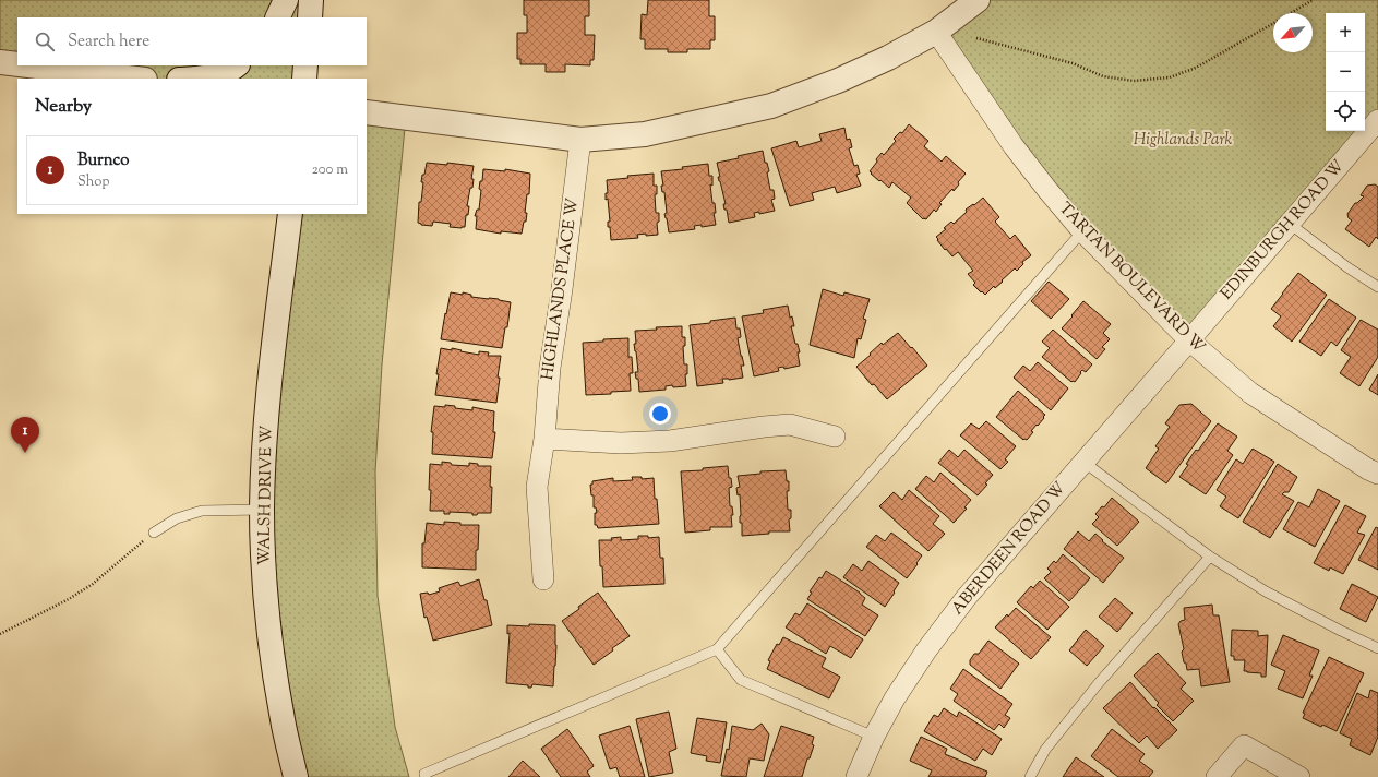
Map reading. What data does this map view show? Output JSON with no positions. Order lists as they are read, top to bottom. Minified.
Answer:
{"streets":{"street":["EDINBURGH ROAD W","TARTAN BOULEVARD W","HIGHLANDS PLACE W","WALSH DRIVE W","ABERDEEN ROAD W"]},"crossings":[["EDINBURGH ROAD W","TARTAN BOULEVARD W"],["EDINBURGH ROAD W","ABERDEEN ROAD W"],["TARTAN BOULEVARD W","ABERDEEN ROAD W"]],"parks":["Highlands Park"],"north":"bottom left","page":{"map_buttons":["+","−"],"search":"Search here","heading":"Nearby","list":[{"mark":"1","name":"Burnco","note":"Shop","value":"200 m"}],"pins":"1"}}
